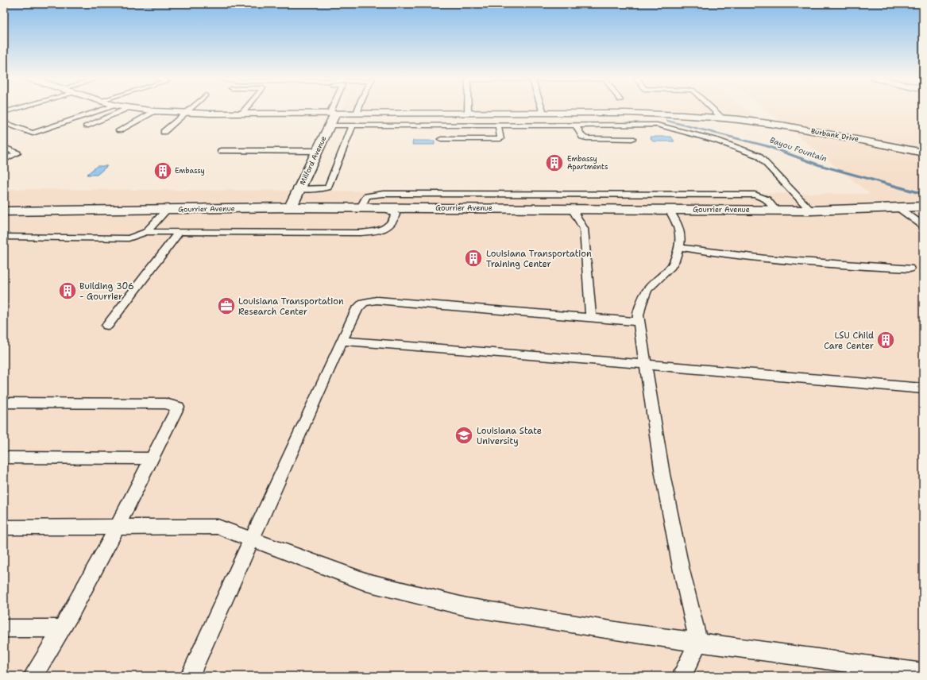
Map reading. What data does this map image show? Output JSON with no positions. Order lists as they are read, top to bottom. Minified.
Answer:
{"streets":{"main road":["Burbank Drive","Milford Avenue","Gourrier Avenue"]},"crossings":[["Burbank Drive","Milford Avenue"],["Milford Avenue","Gourrier Avenue"]],"water":["Bayou Fountain"],"places":{"building":["Embassy Apartments","Embassy","Louisiana Transportation Training Center","Building 306 - Gourrier","LSU Child Care Center"],"office":["Louisiana Transportation Research Center"],"school or university":["Louisiana State University"]}}
